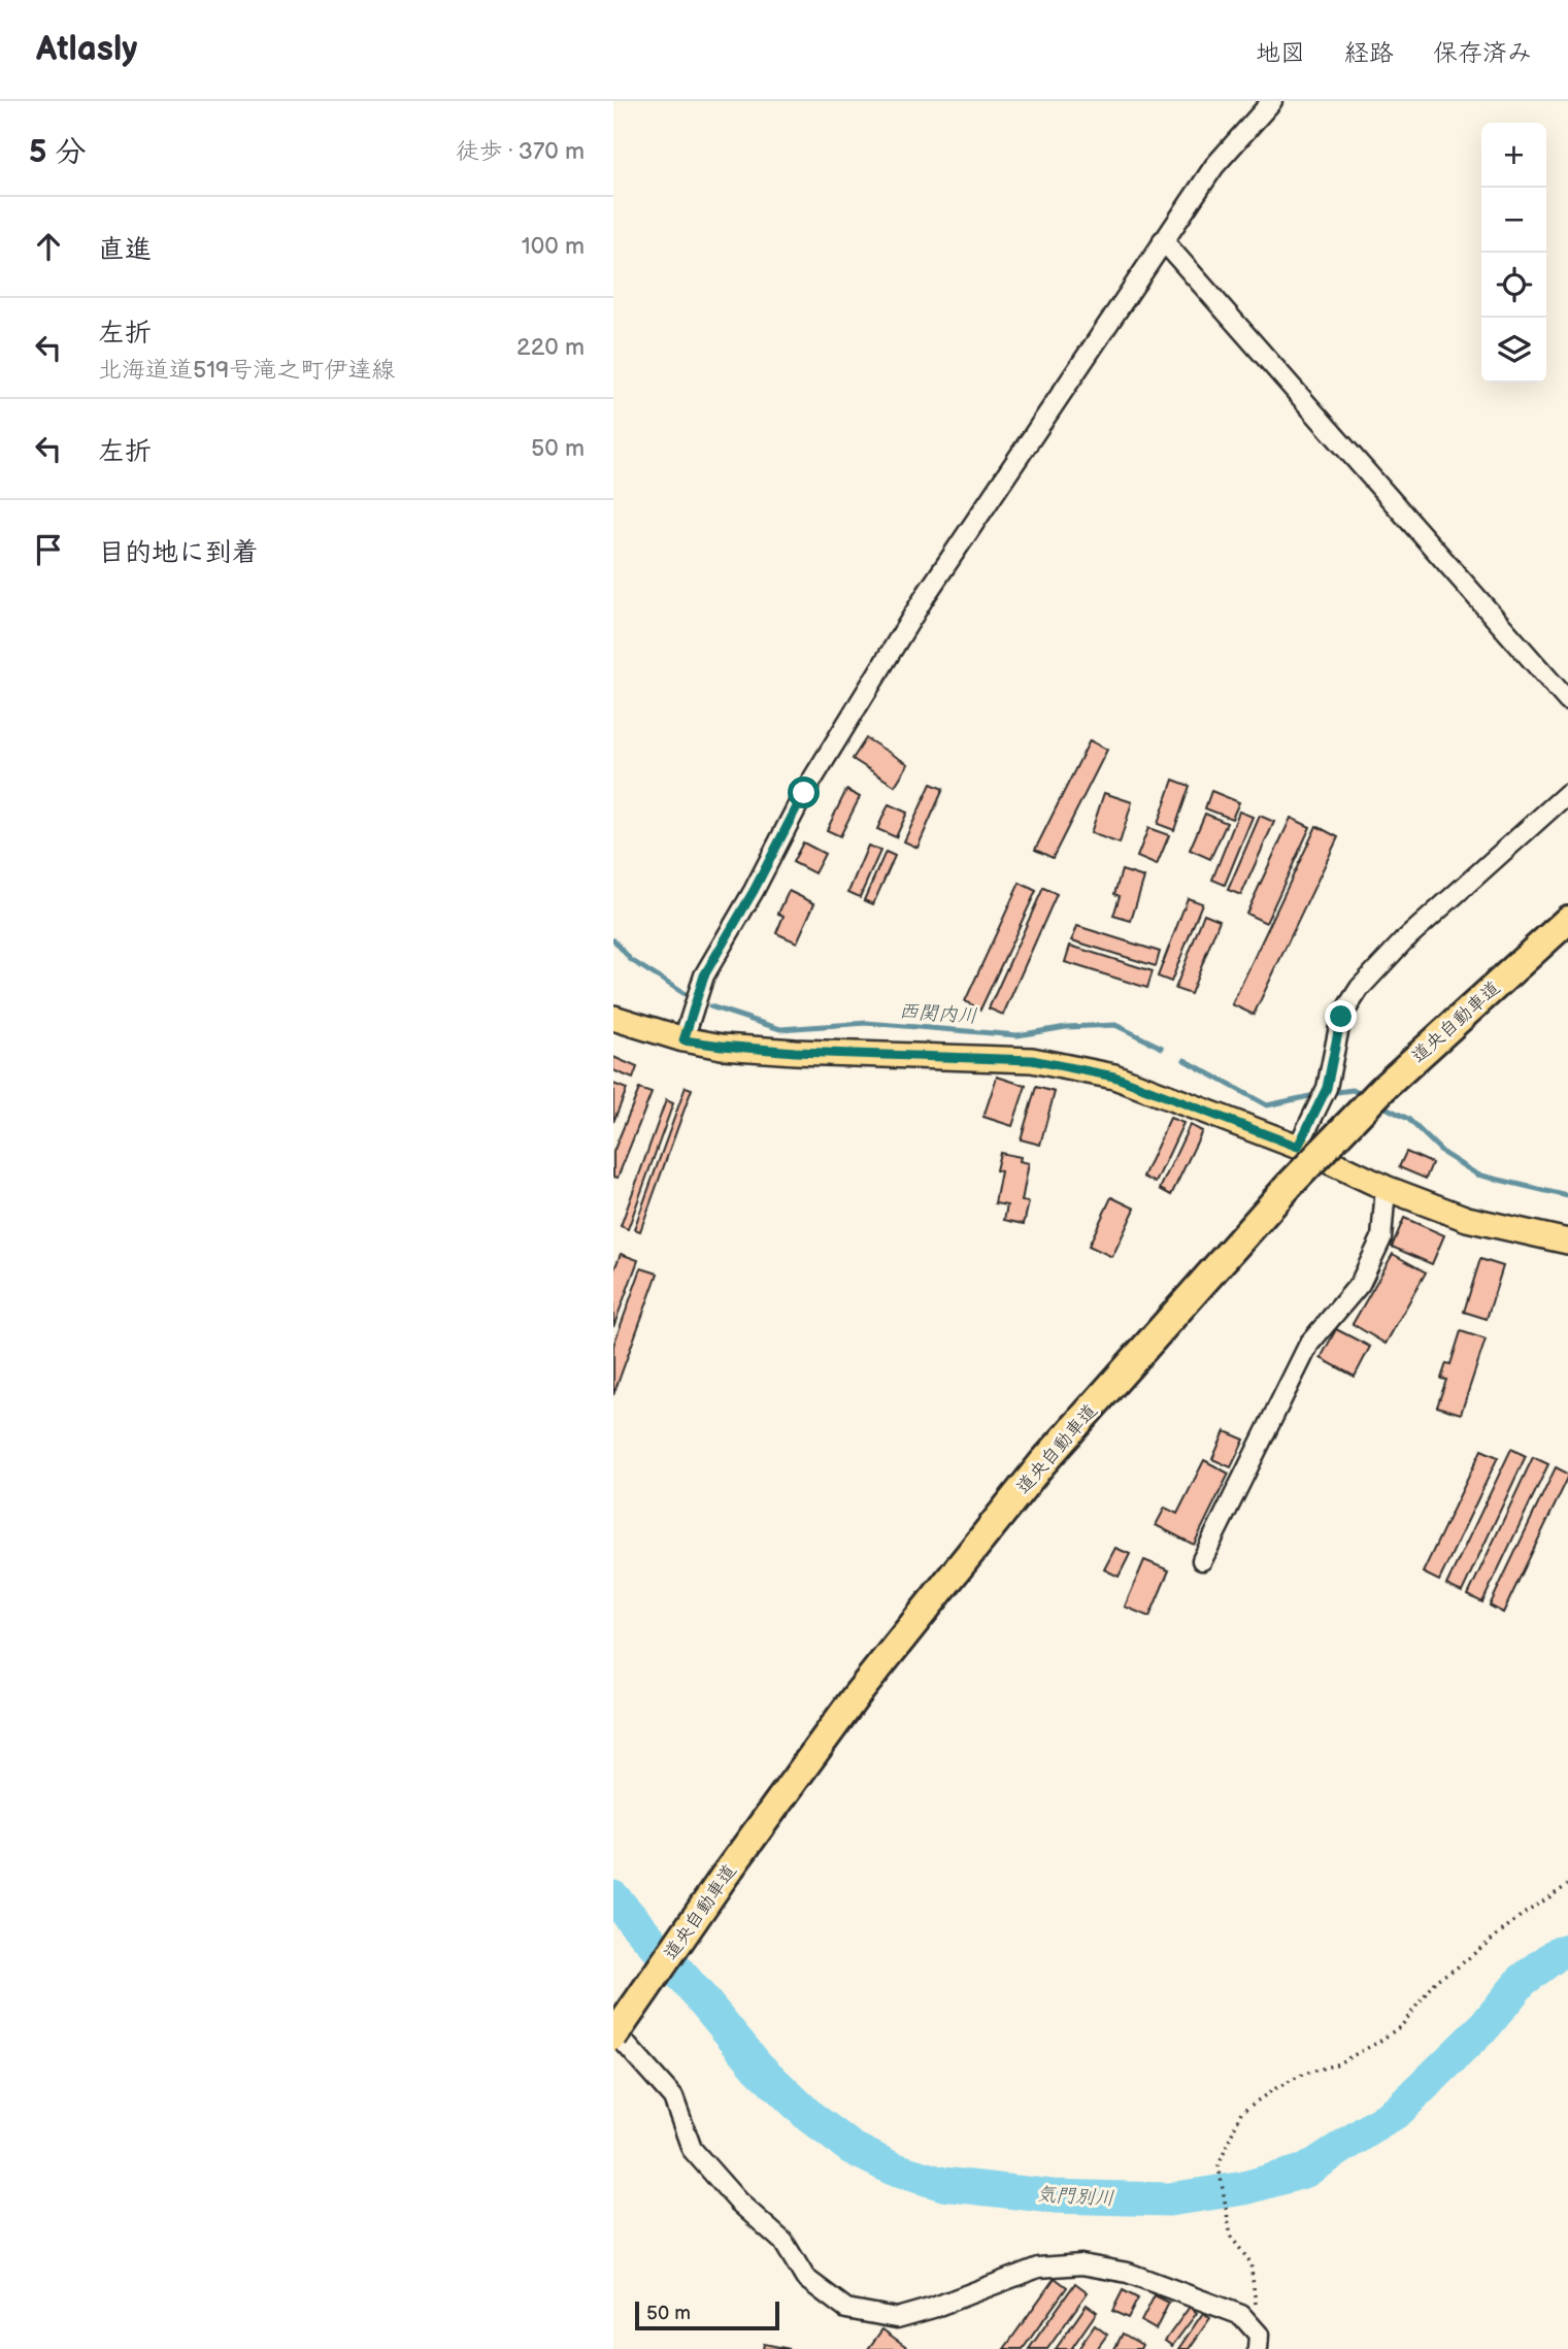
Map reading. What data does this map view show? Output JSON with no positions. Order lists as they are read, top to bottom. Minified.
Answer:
{"streets":{"highway":["道央自動車道"]},"water":["西関内川","気門別川"],"scale_bar":"50 m","page":{"header":"Atlasly","nav":["地図","経路","保存済み"],"heading":["5 分","徒歩 · 370 m"],"map_buttons":["+","−"],"list":[["直進","100 m"],["左折","北海道道519号滝之町伊達線","220 m"],["左折","50 m"],"目的地に到着"],"scale":"50 m"}}
